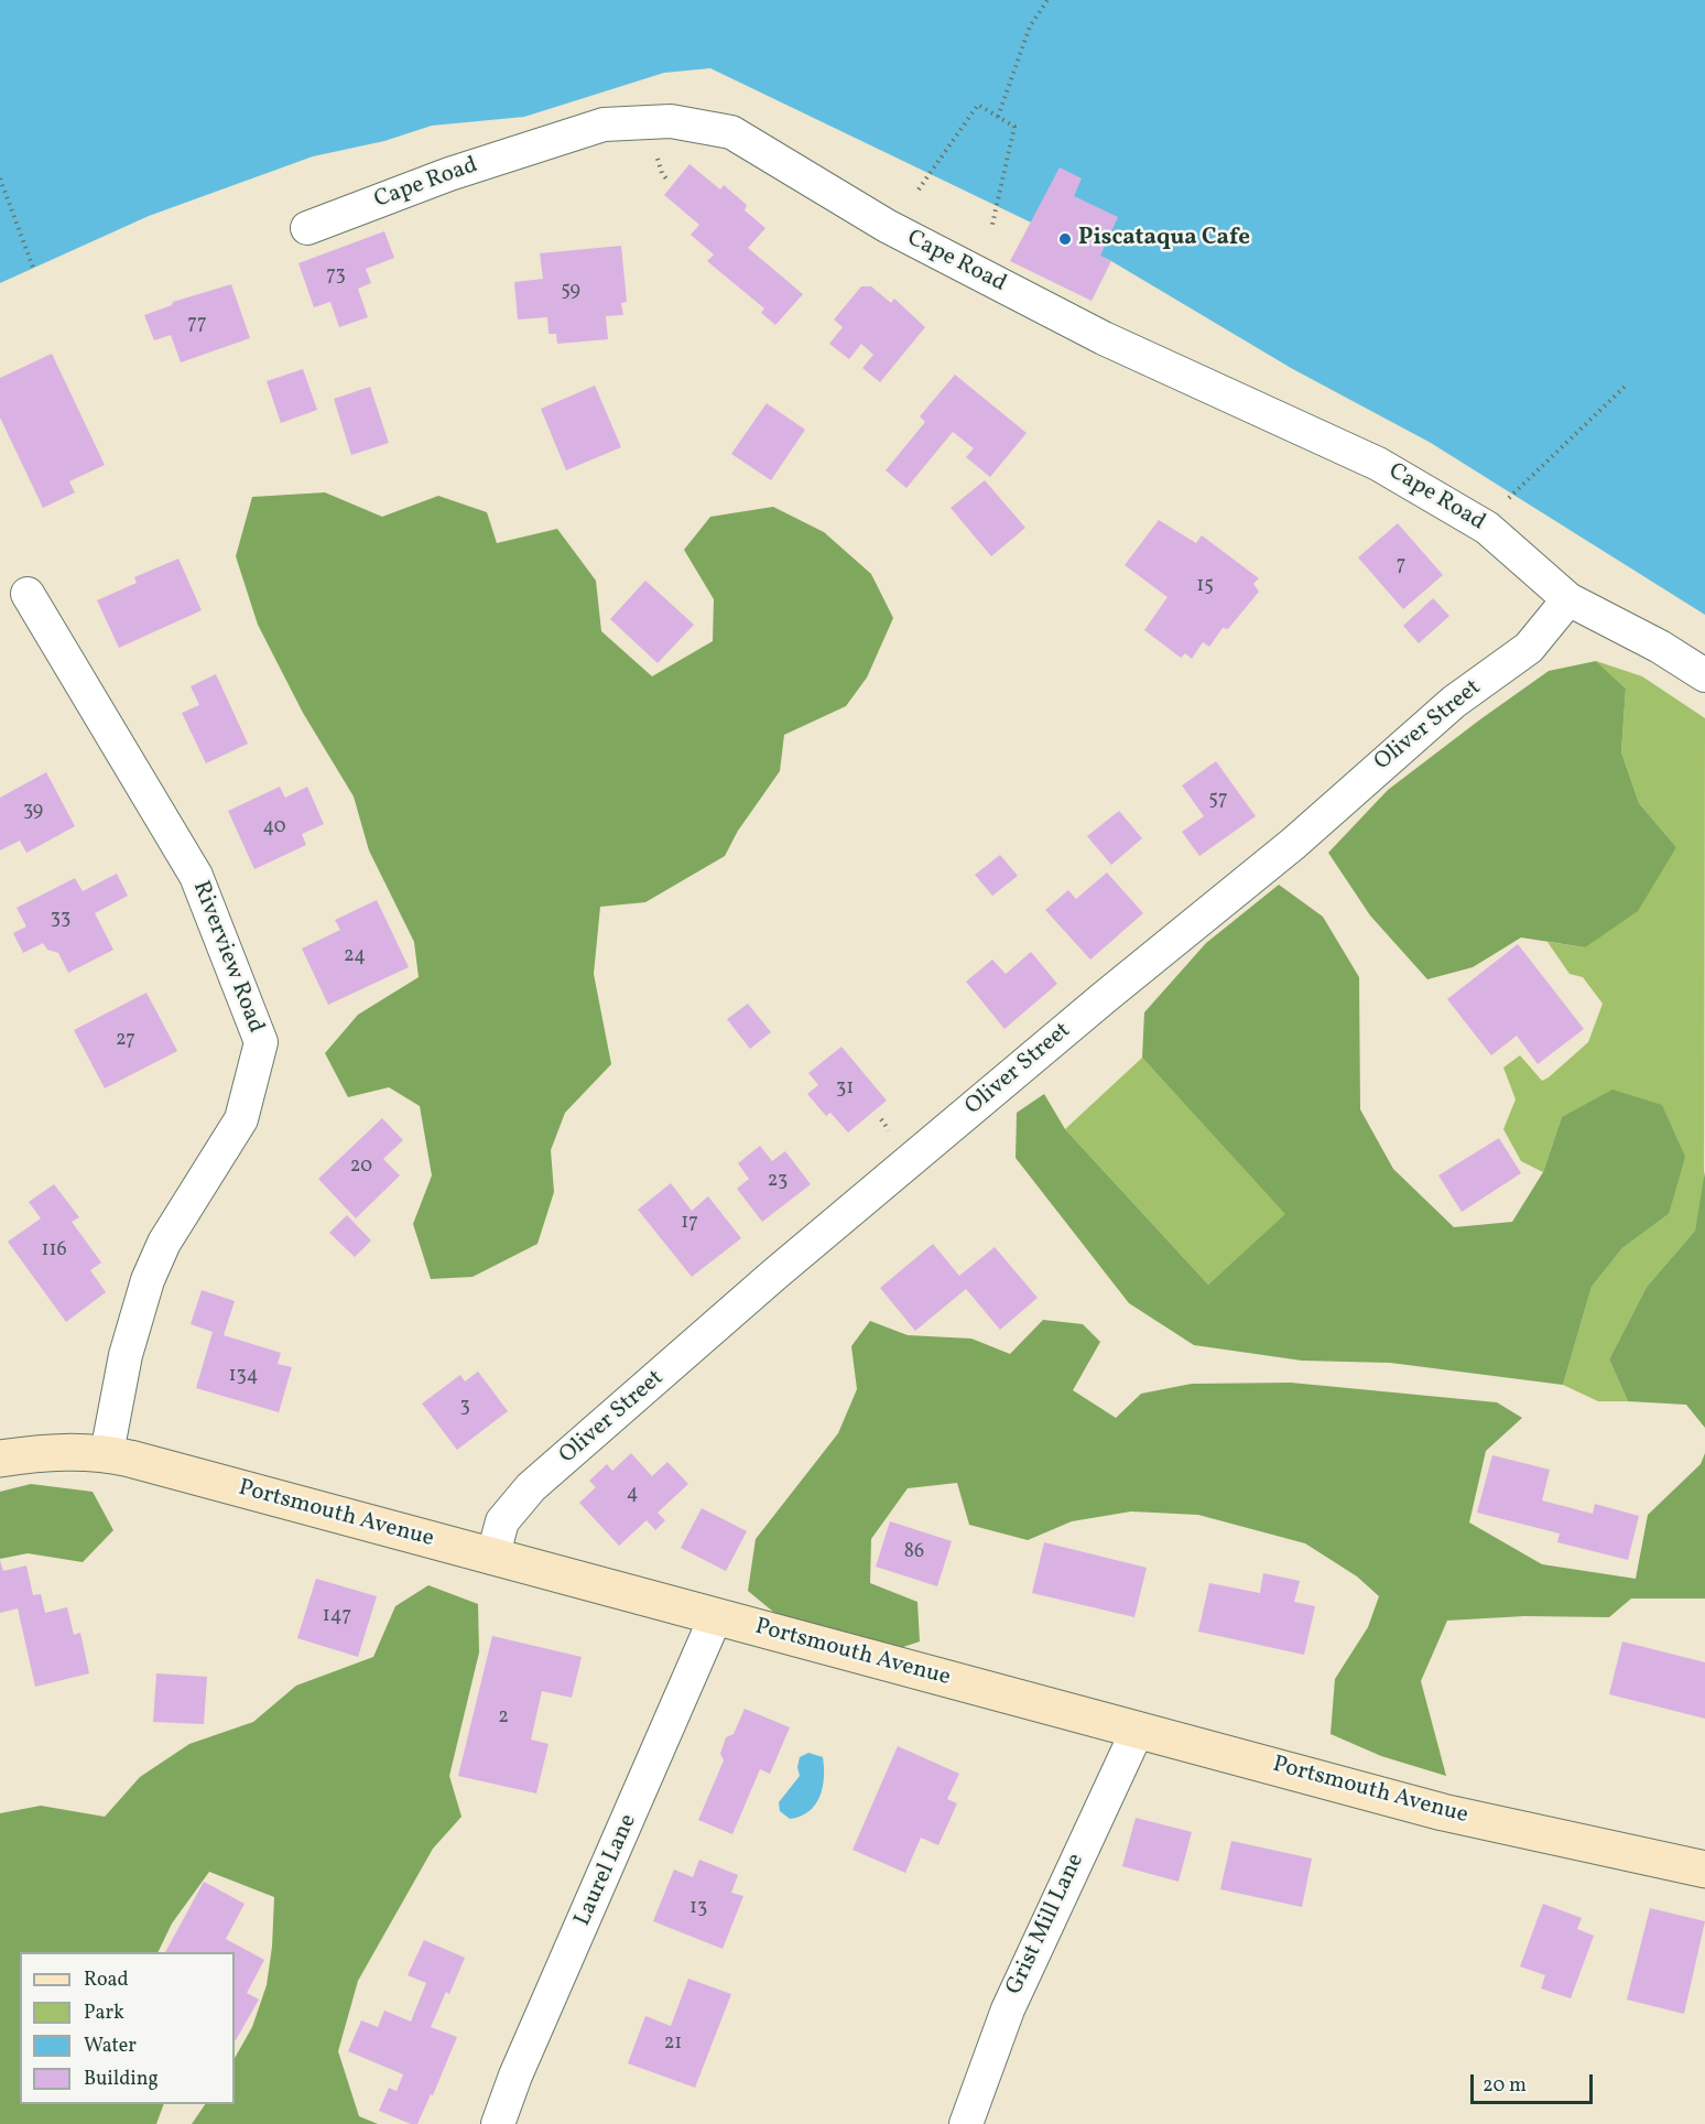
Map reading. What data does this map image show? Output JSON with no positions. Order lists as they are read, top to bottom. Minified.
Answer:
{"streets":{"main road":["Portsmouth Avenue"],"street":["Cape Road","Oliver Street","Riverview Road","Laurel Lane","Grist Mill Lane"]},"crossings":[["Cape Road","Oliver Street"],["Oliver Street","Portsmouth Avenue"],["Riverview Road","Portsmouth Avenue"],["Portsmouth Avenue","Laurel Lane"],["Portsmouth Avenue","Grist Mill Lane"]],"places":["Piscataqua Cafe"],"house_numbers":["73","59","77","7","15","57","39","40","33","24","27","31","20","23","17","116","134","3","4","86","147","2","13","21"],"legend":["Road","Park","Water","Building"],"scale_bar":"20 m"}
